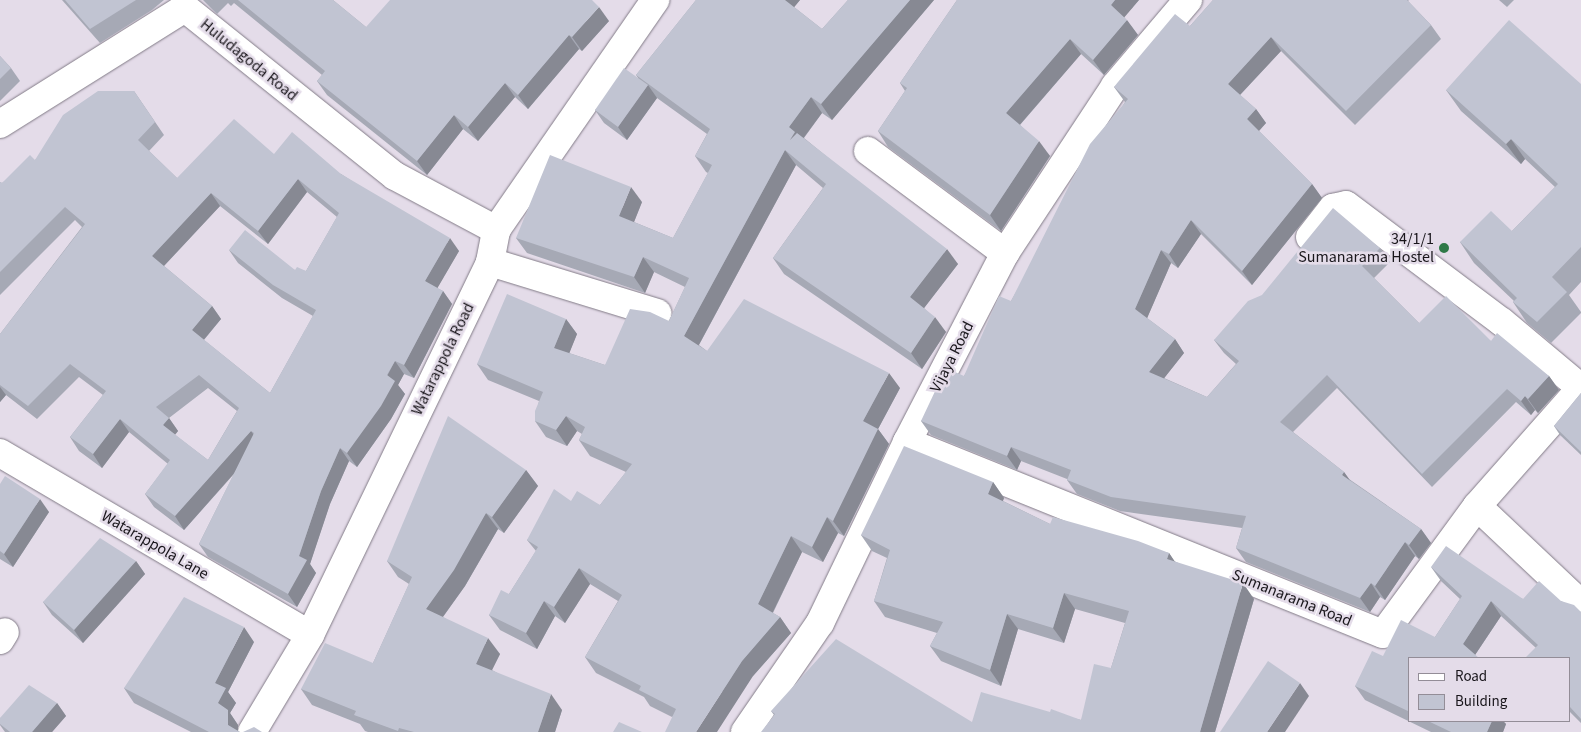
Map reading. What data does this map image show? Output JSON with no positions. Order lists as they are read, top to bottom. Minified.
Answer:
{"streets":{"street":["Huludagoda Road","Vijaya Road","Watarappola Road","Watarappola Lane","Sumanarama Road"]},"crossings":[["Huludagoda Road","Watarappola Road"],["Vijaya Road","Sumanarama Road"],["Watarappola Road","Watarappola Lane"]],"places":["34/1/1 Sumanarama Hostel"],"legend":["Road","Building"]}
